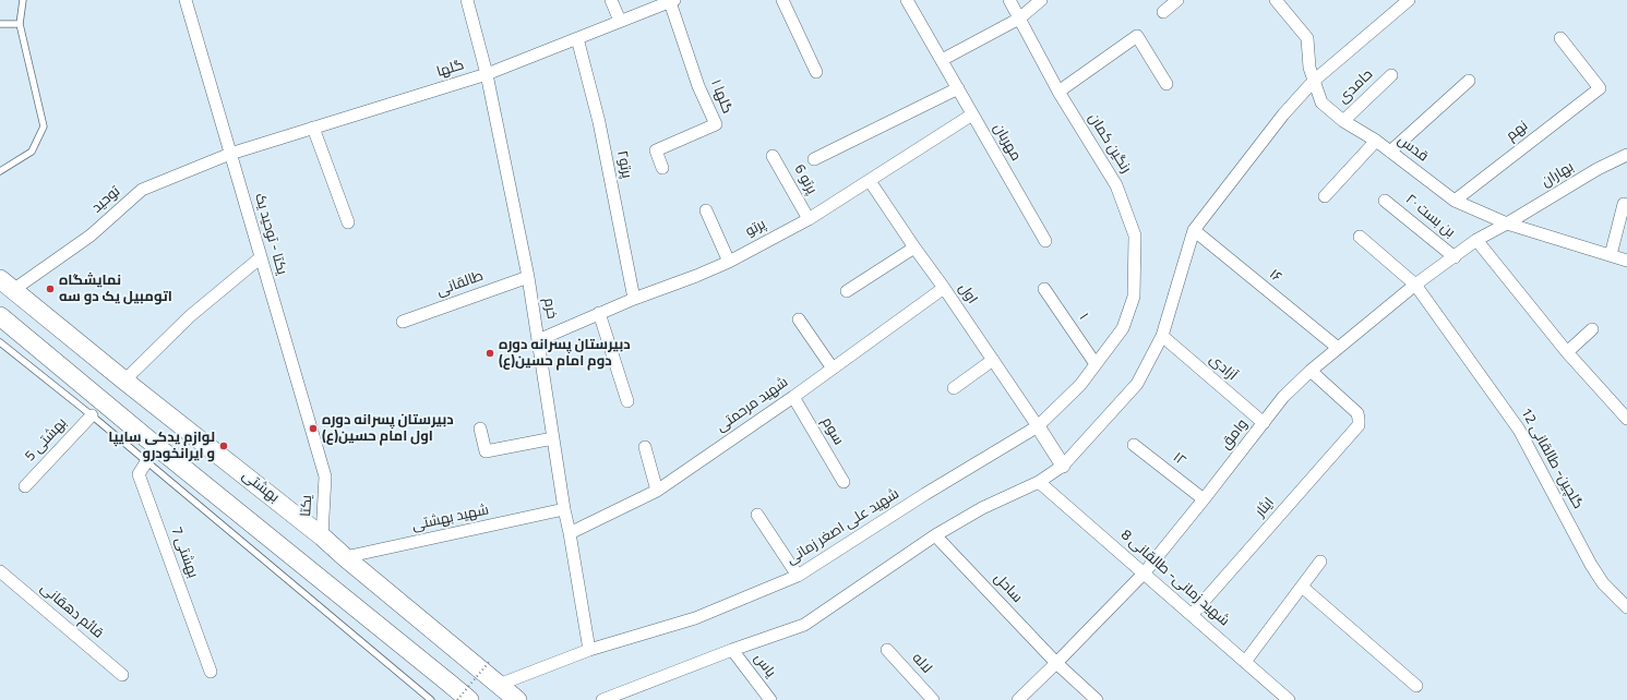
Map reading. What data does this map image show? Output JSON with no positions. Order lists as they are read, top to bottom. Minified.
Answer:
{"streets":{"main road":["بهشتی"],"street":["گلها","حامدی","گلها ۱","نهم","مهربان","رنگین کمان","قدس","پرتو۲","بهاران","پرتو 6","توحید","بن بست ۲۰","پرتو","یکتا - توحید یک","۱۶","طالقانی","اول","خرم","۱","آزادی","شهید مرحمتی","سوم","وامق","بهشتی 5","گلچین- طالقانی 12","۱۲","یکتا","ایثار","شهید بهشتی","شهید علی اصغر زمانی","بهشتی 7","شهید زمانی- طالقانی 8","ساحل","قائم دهقانی","لاله","یاس"]},"crossings":[["گلها","گلها ۱"],["گلها","پرتو۲"],["گلها","توحید"],["گلها","یکتا - توحید یک"],["گلها","خرم"],["حامدی","قدس"],["نهم","قدس"],["مهربان","پرتو"],["رنگین کمان","شهید علی اصغر زمانی"],["قدس","بهاران"],["قدس","وامق"],["پرتو۲","پرتو"],["بهاران","وامق"],["پرتو 6","پرتو"],["توحید","یکتا - توحید یک"],["توحید","بهشتی"],["بن بست ۲۰","وامق"],["پرتو","اول"],["پرتو","خرم"],["یکتا - توحید یک","یکتا"],["۱۶","وامق"],["طالقانی","خرم"],["اول","شهید مرحمتی"],["اول","شهید علی اصغر زمانی"],["خرم","شهید مرحمتی"],["خرم","شهید بهشتی"],["خرم","شهید علی اصغر زمانی"],["۱","شهید علی اصغر زمانی"],["آزادی","وامق"],["شهید مرحمتی","سوم"],["وامق","گلچین- طالقانی 12"],["وامق","۱۲"],["وامق","ایثار"],["وامق","شهید زمانی- طالقانی 8"],["وامق","ساحل"],["بهشتی","یکتا"],["بهشتی","شهید بهشتی"],["بهشتی","شهید علی اصغر زمانی"],["ایثار","شهید زمانی- طالقانی 8"]],"places":["نمایشگاه اتومبیل یک دو سه","دبیرستان پسرانه دوره دوم امام حسین(ع)","دبیرستان پسرانه دوره اول امام حسین(ع)","لوازم یدکی سایپا و ایرانخودرو"]}
